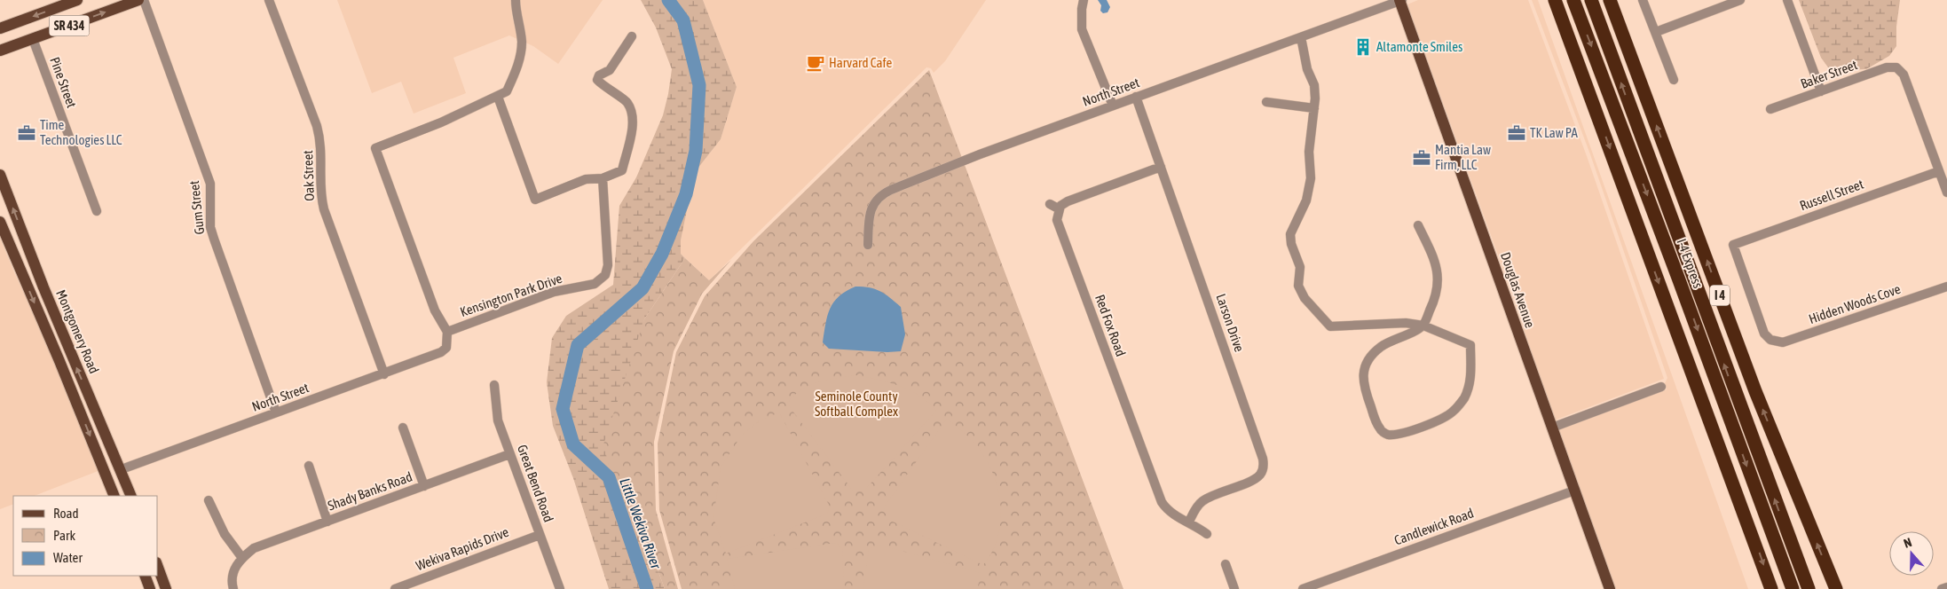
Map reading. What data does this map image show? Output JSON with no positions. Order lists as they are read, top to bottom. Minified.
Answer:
{"streets":{"highway":["I-4 Express","I 4"],"main road":["SR 434","Douglas Avenue","Montgomery Road"],"street":["Baker Street","Pine Street","North Street","Oak Street","Russell Street","Gum Street","Kensington Park Drive","Hidden Woods Cove","Larson Drive","Red Fox Road","Great Bend Road","Shady Banks Road","Candlewick Road","Wekiva Rapids Drive"]},"crossings":[["SR 434","Pine Street"],["Baker Street","Russell Street"],["North Street","Oak Street"],["North Street","Gum Street"],["North Street","Douglas Avenue"],["North Street","Kensington Park Drive"],["North Street","Larson Drive"],["North Street","Montgomery Road"],["Russell Street","Hidden Woods Cove"],["Douglas Avenue","Candlewick Road"],["Larson Drive","Red Fox Road"],["Great Bend Road","Shady Banks Road"],["Great Bend Road","Wekiva Rapids Drive"]],"water":["Little Wekiva River"],"parks":["Seminole County Softball Complex"],"places":{"building":["Altamonte Smiles"],"cafe":["Harvard Cafe"],"office":["Time Technologies LLC","TK Law PA","Mantia Law Firm, LLC"]},"legend":["Road","Park","Water"],"north":"top"}
